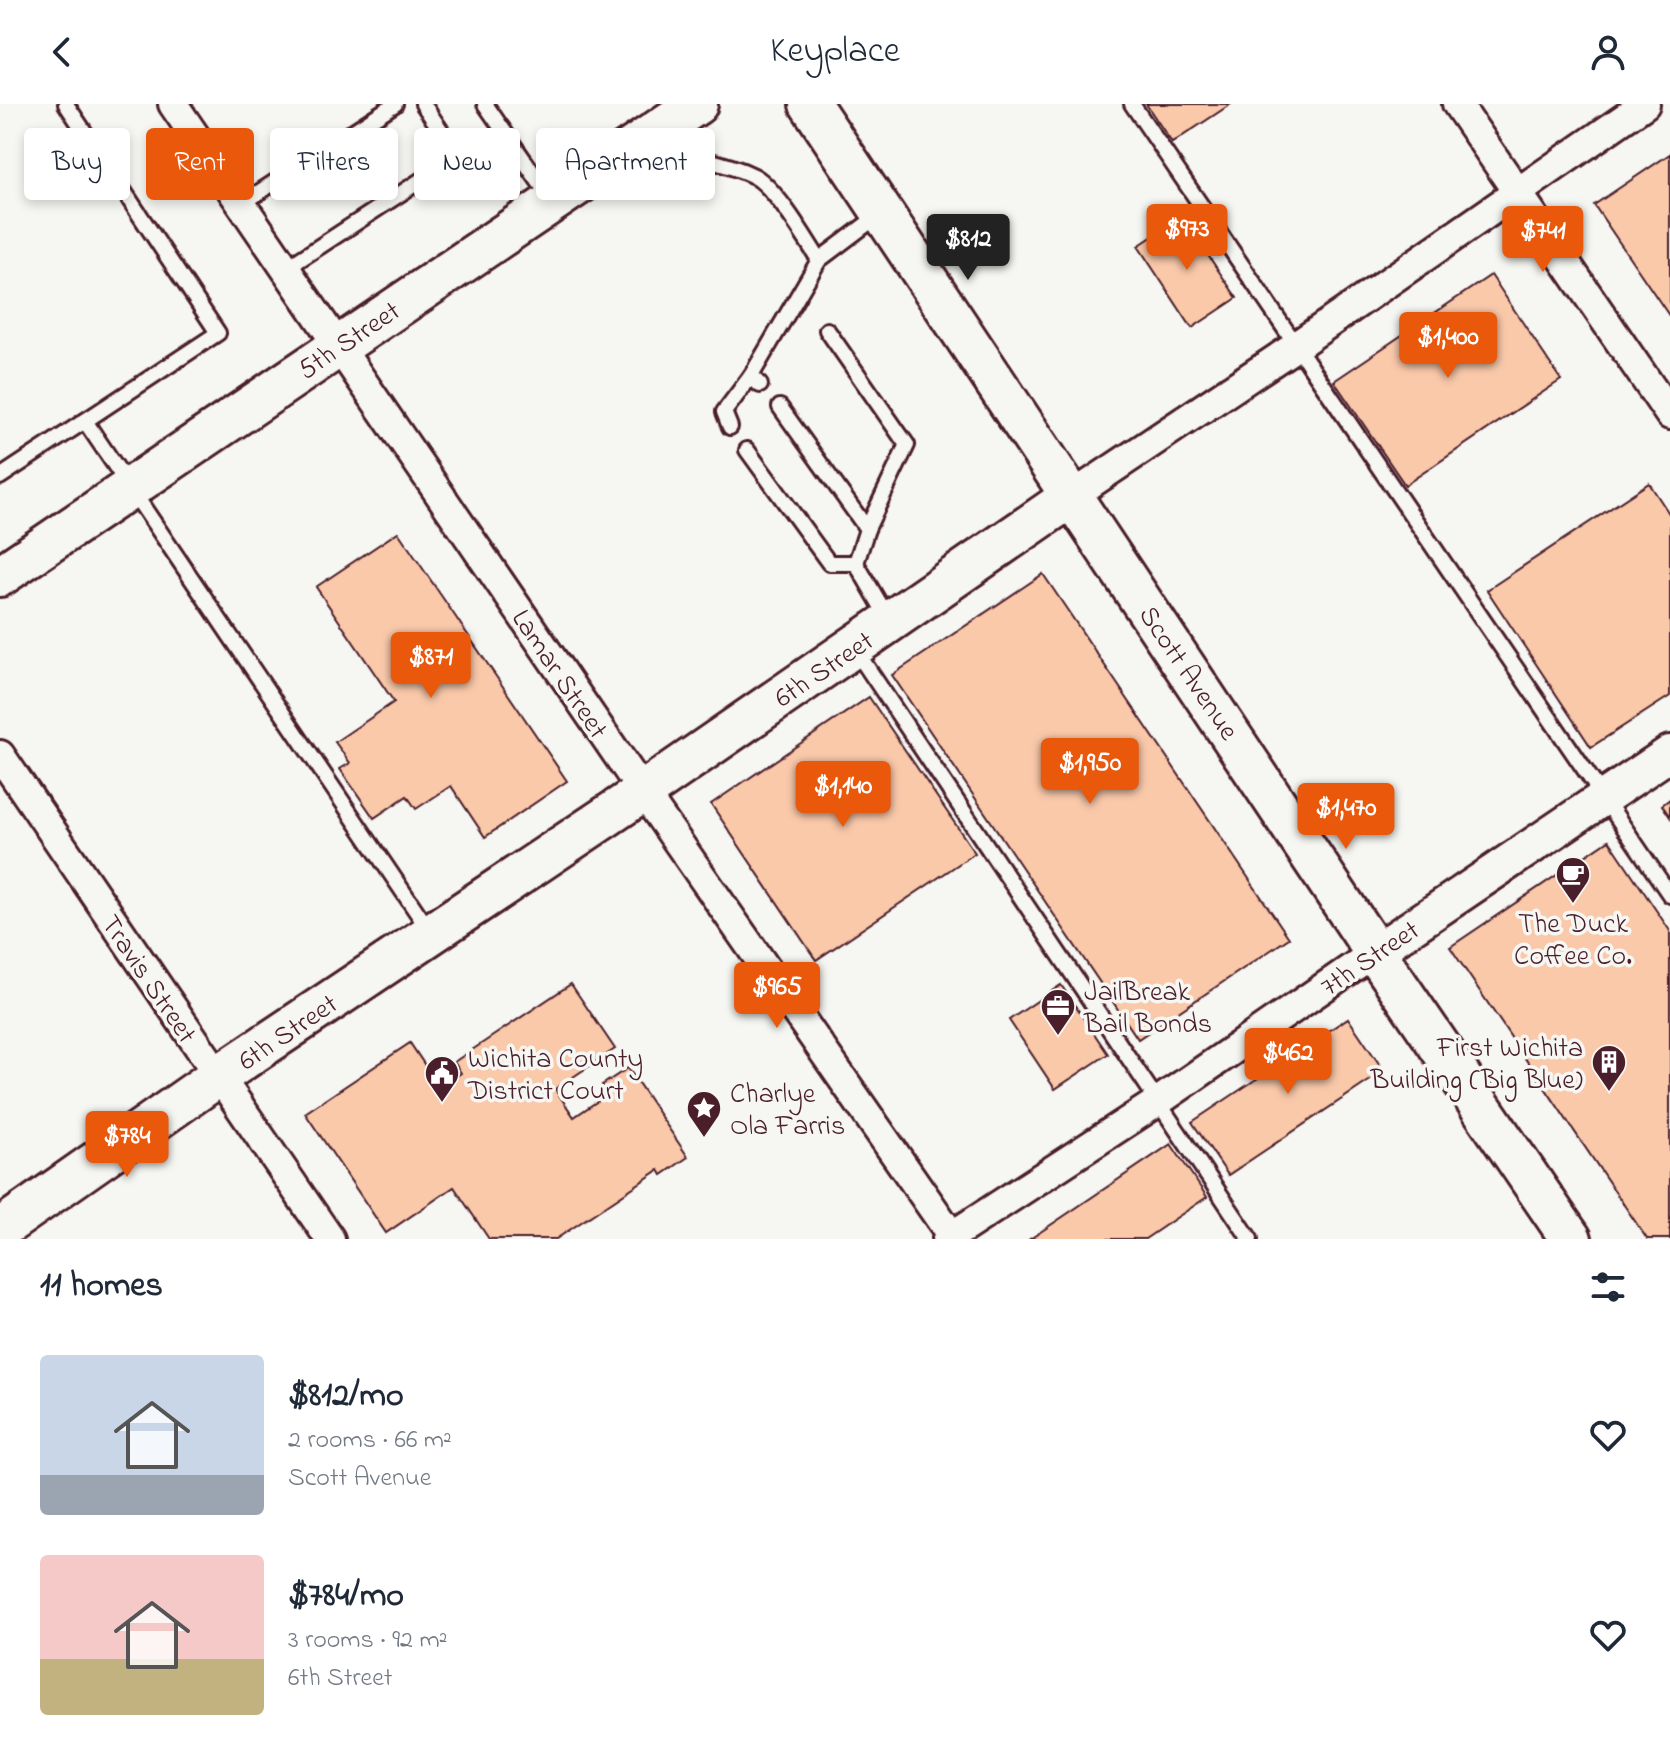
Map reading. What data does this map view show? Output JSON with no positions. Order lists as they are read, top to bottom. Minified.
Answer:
{"streets":{"main road":["5th Street","6th Street","Scott Avenue"],"street":["Lamar Street","7th Street","Travis Street"]},"crossings":[["5th Street","Lamar Street"],["6th Street","Scott Avenue"],["6th Street","Lamar Street"],["6th Street","Travis Street"],["Scott Avenue","7th Street"],["Lamar Street","7th Street"]],"places":{"cafe":["The Duck Coffee Co."],"office":["JailBreak Bail Bonds"],"building":["First Wichita Building (Big Blue)"],"public building":["Wichita County District Court"],"place":["Charlye Ola Farris"]},"page":{"header":"Keyplace","chip":["Buy","Rent","Filters","New","Apartment"],"price":["$973","$741","$812","$1,400","$871","$1,950","$1,140","$1,470","$965","$462","$784"],"heading":"11 homes","list":[{"name":"$812/mo","note":"2 rooms · 66 m² · Scott Avenue"},{"name":"$784/mo","note":"3 rooms · 92 m² · 6th Street"}]}}
